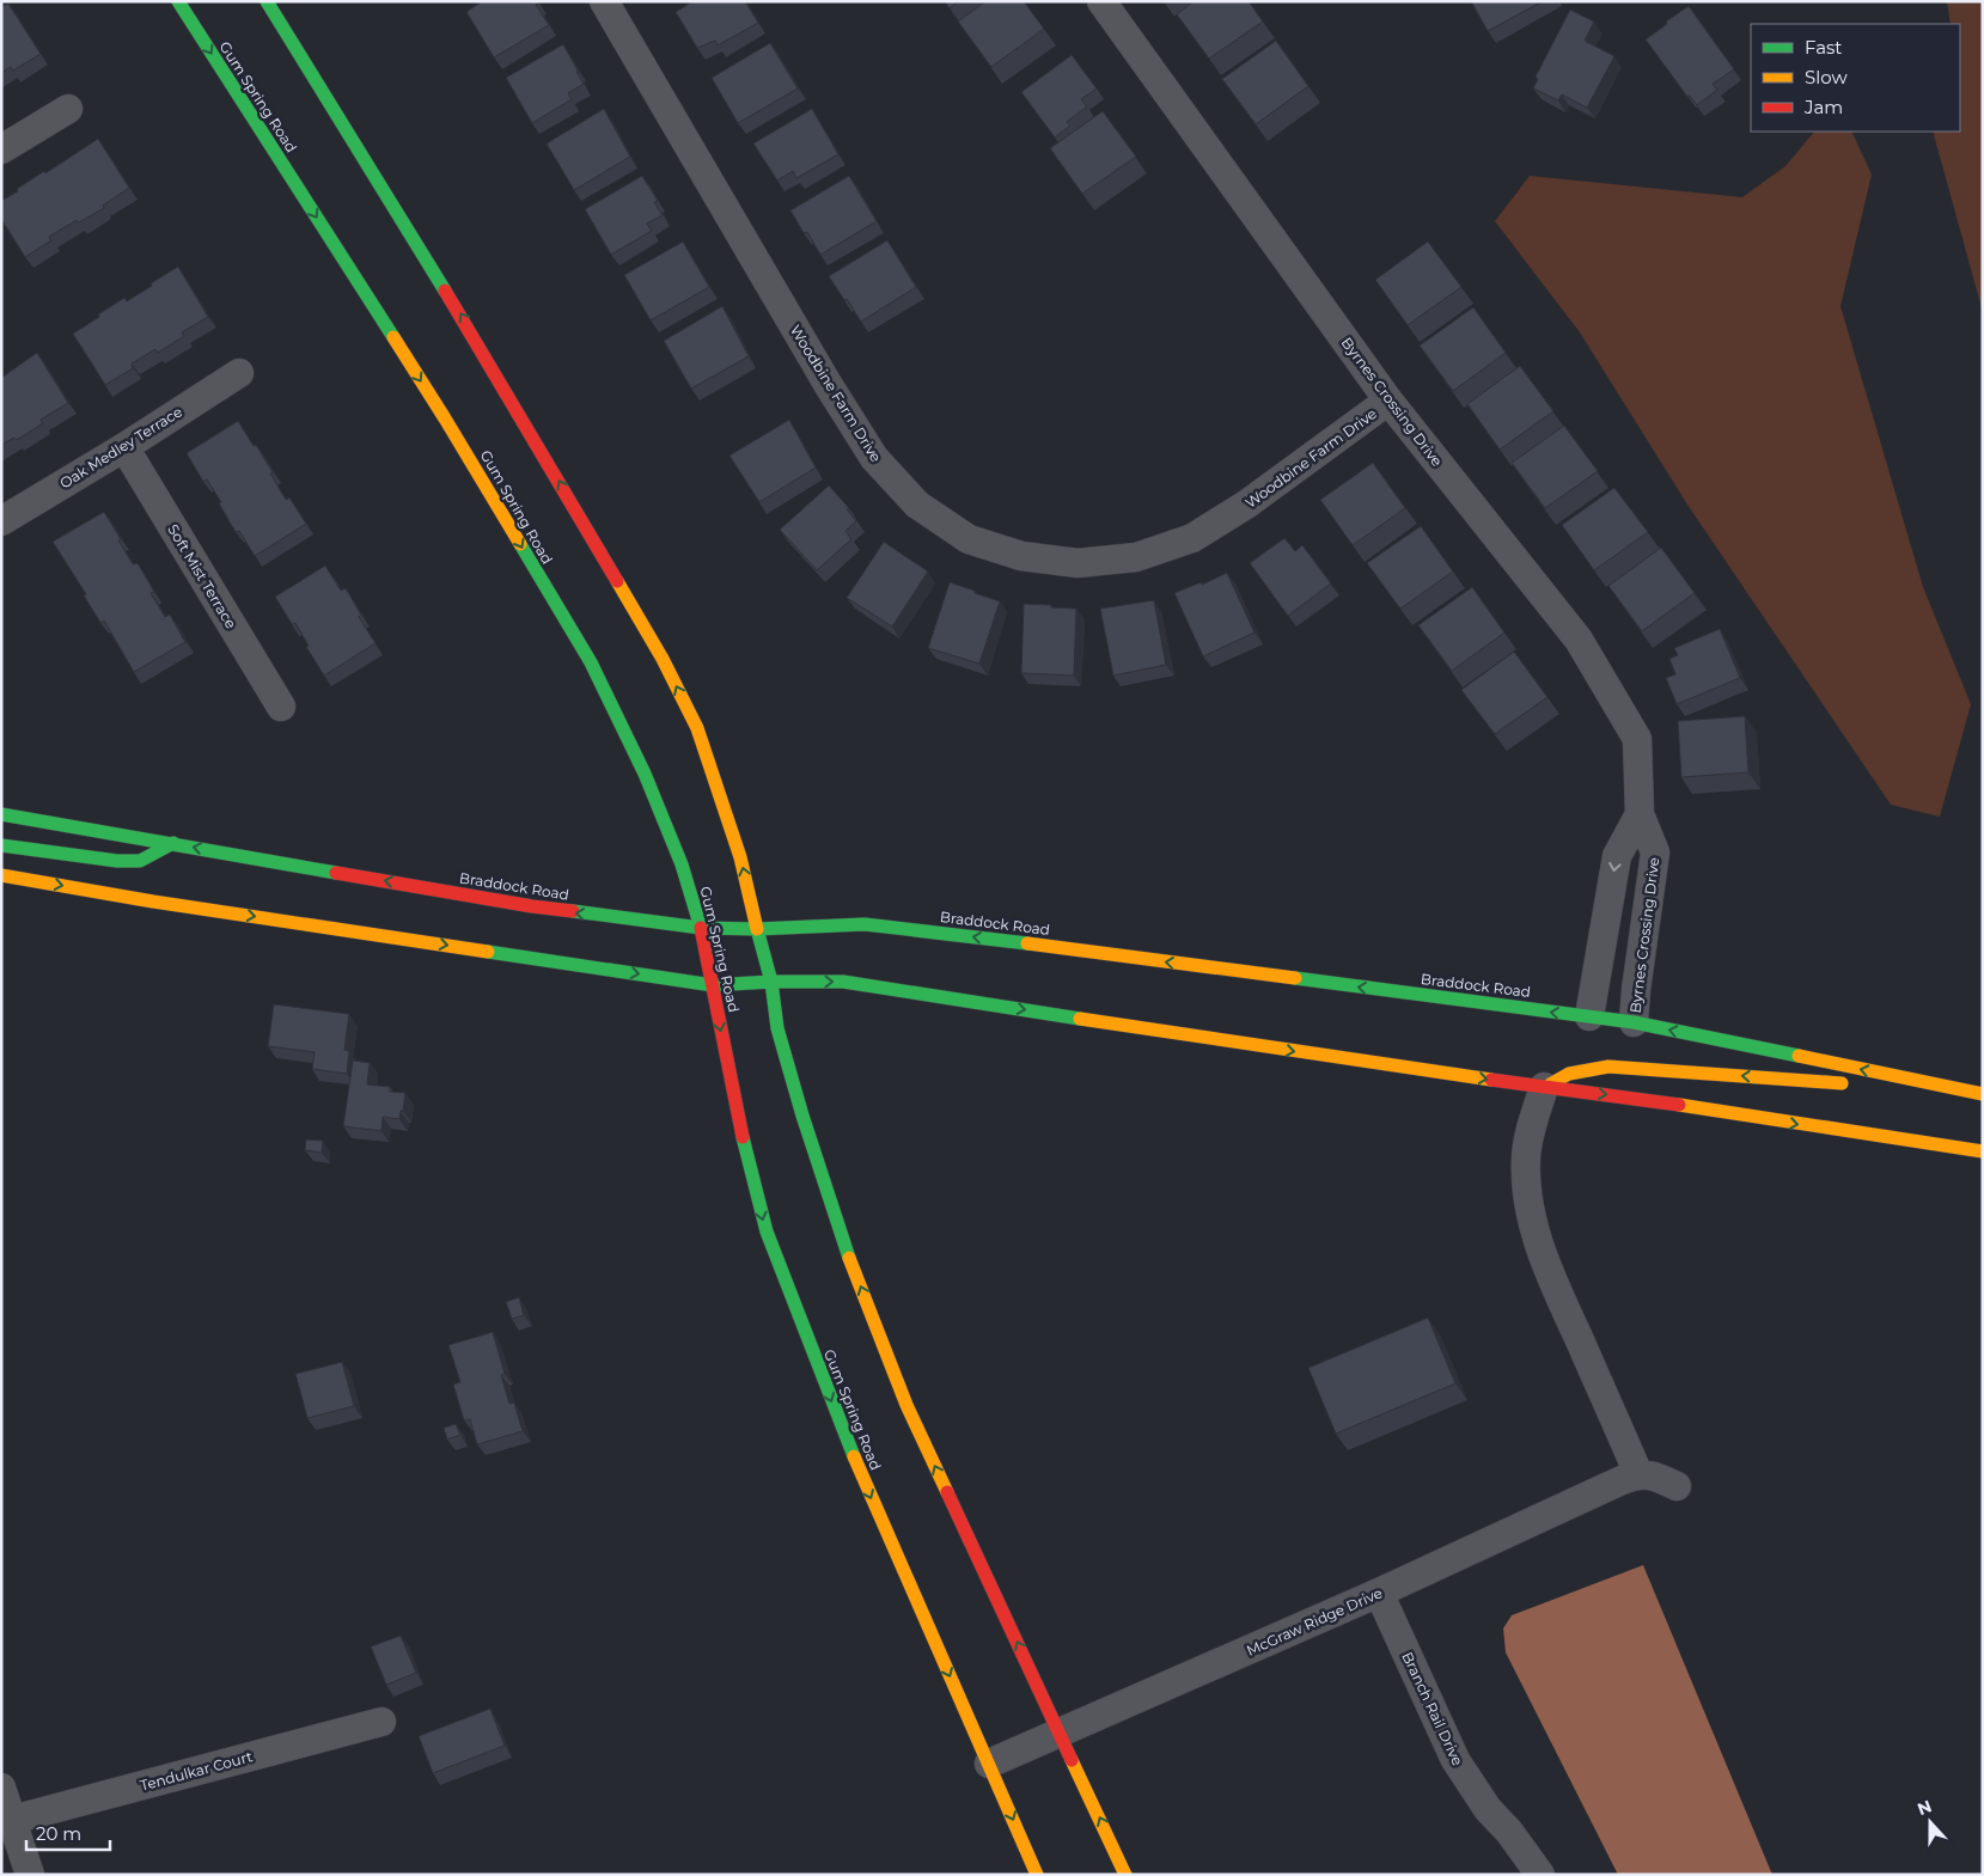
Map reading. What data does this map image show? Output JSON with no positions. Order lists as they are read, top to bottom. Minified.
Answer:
{"streets":{"main road":["Gum Spring Road","Braddock Road"],"street":["Woodbine Farm Drive","Byrnes Crossing Drive","Oak Medley Terrace","Soft Mist Terrace","McGraw Ridge Drive","Branch Rail Drive","Tendulkar Court"]},"crossings":[["Gum Spring Road","Braddock Road"],["Gum Spring Road","McGraw Ridge Drive"],["Woodbine Farm Drive","Byrnes Crossing Drive"],["Byrnes Crossing Drive","Braddock Road"],["Oak Medley Terrace","Soft Mist Terrace"],["McGraw Ridge Drive","Branch Rail Drive"]],"legend":["Fast","Slow","Jam"],"scale_bar":"20 m","north":"top"}
